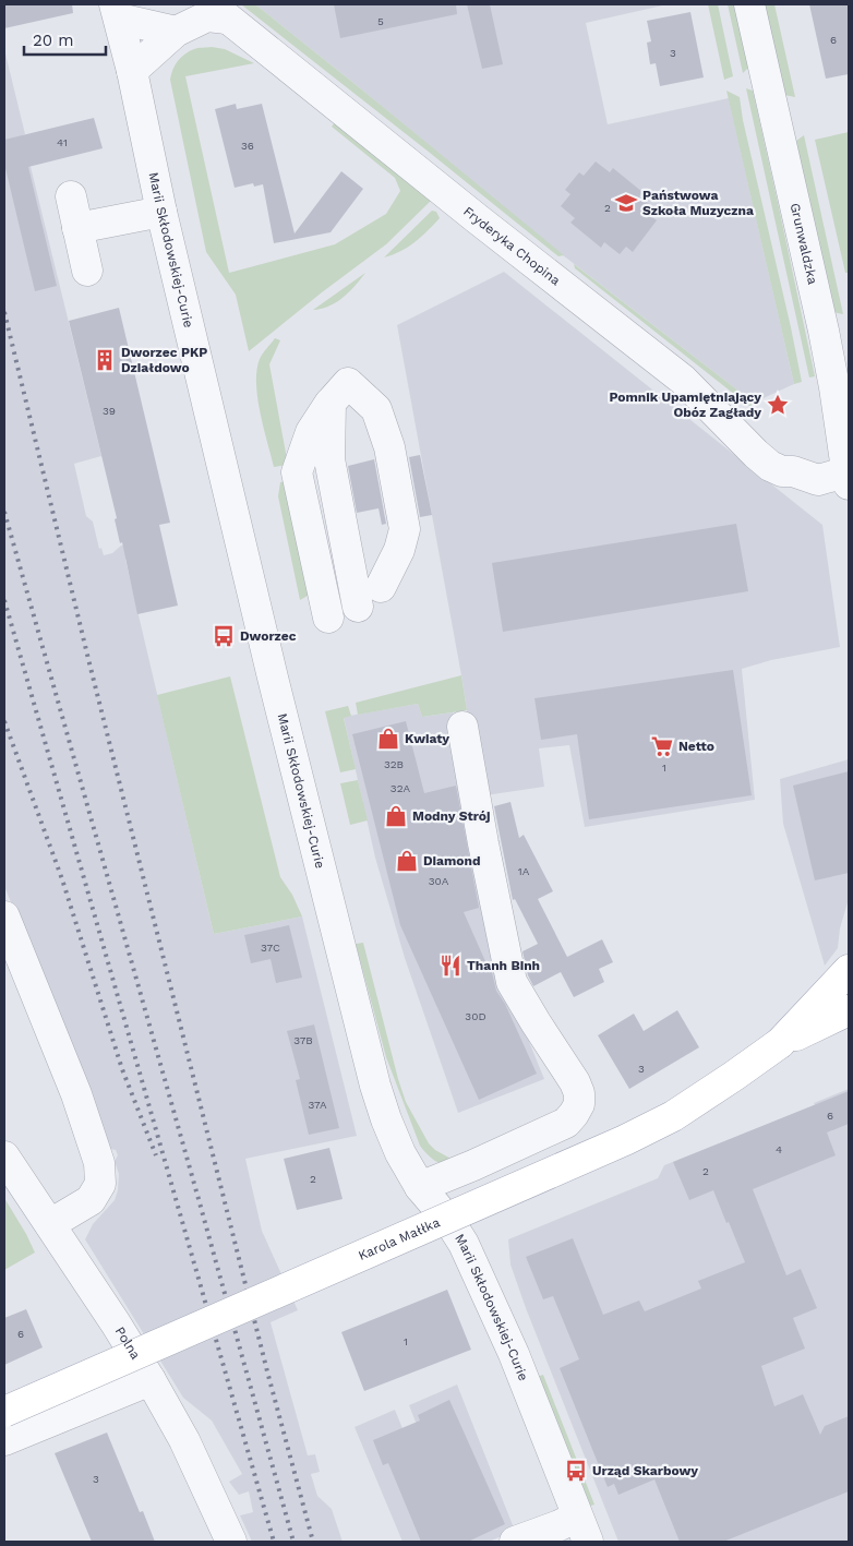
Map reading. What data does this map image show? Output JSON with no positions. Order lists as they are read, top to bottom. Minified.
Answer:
{"streets":{"main road":["Karola Małłka"],"street":["Grunwaldzka","Fryderyka Chopina","Marii Skłodowskiej-Curie","Polna"]},"crossings":[["Grunwaldzka","Fryderyka Chopina"],["Fryderyka Chopina","Marii Skłodowskiej-Curie"]],"places":{"school or university":["Państwowa Szkoła Muzyczna"],"building":["Dworzec PKP Działdowo"],"place":["Pomnik Upamiętniający Obóz Zagłady"],"bus stop":["Dworzec","Urząd Skarbowy"],"shop":["Kwiaty","Modny Strój","Diamond"],"supermarket":["Netto"],"restaurant":["Thanh Binh"]},"house_numbers":["5","6","3","41","36","2","39","32B","1","32A","1A","30A","37C","30D","37B","3","37A","6","4","2","2","6","1","3"],"scale_bar":"20 m"}
